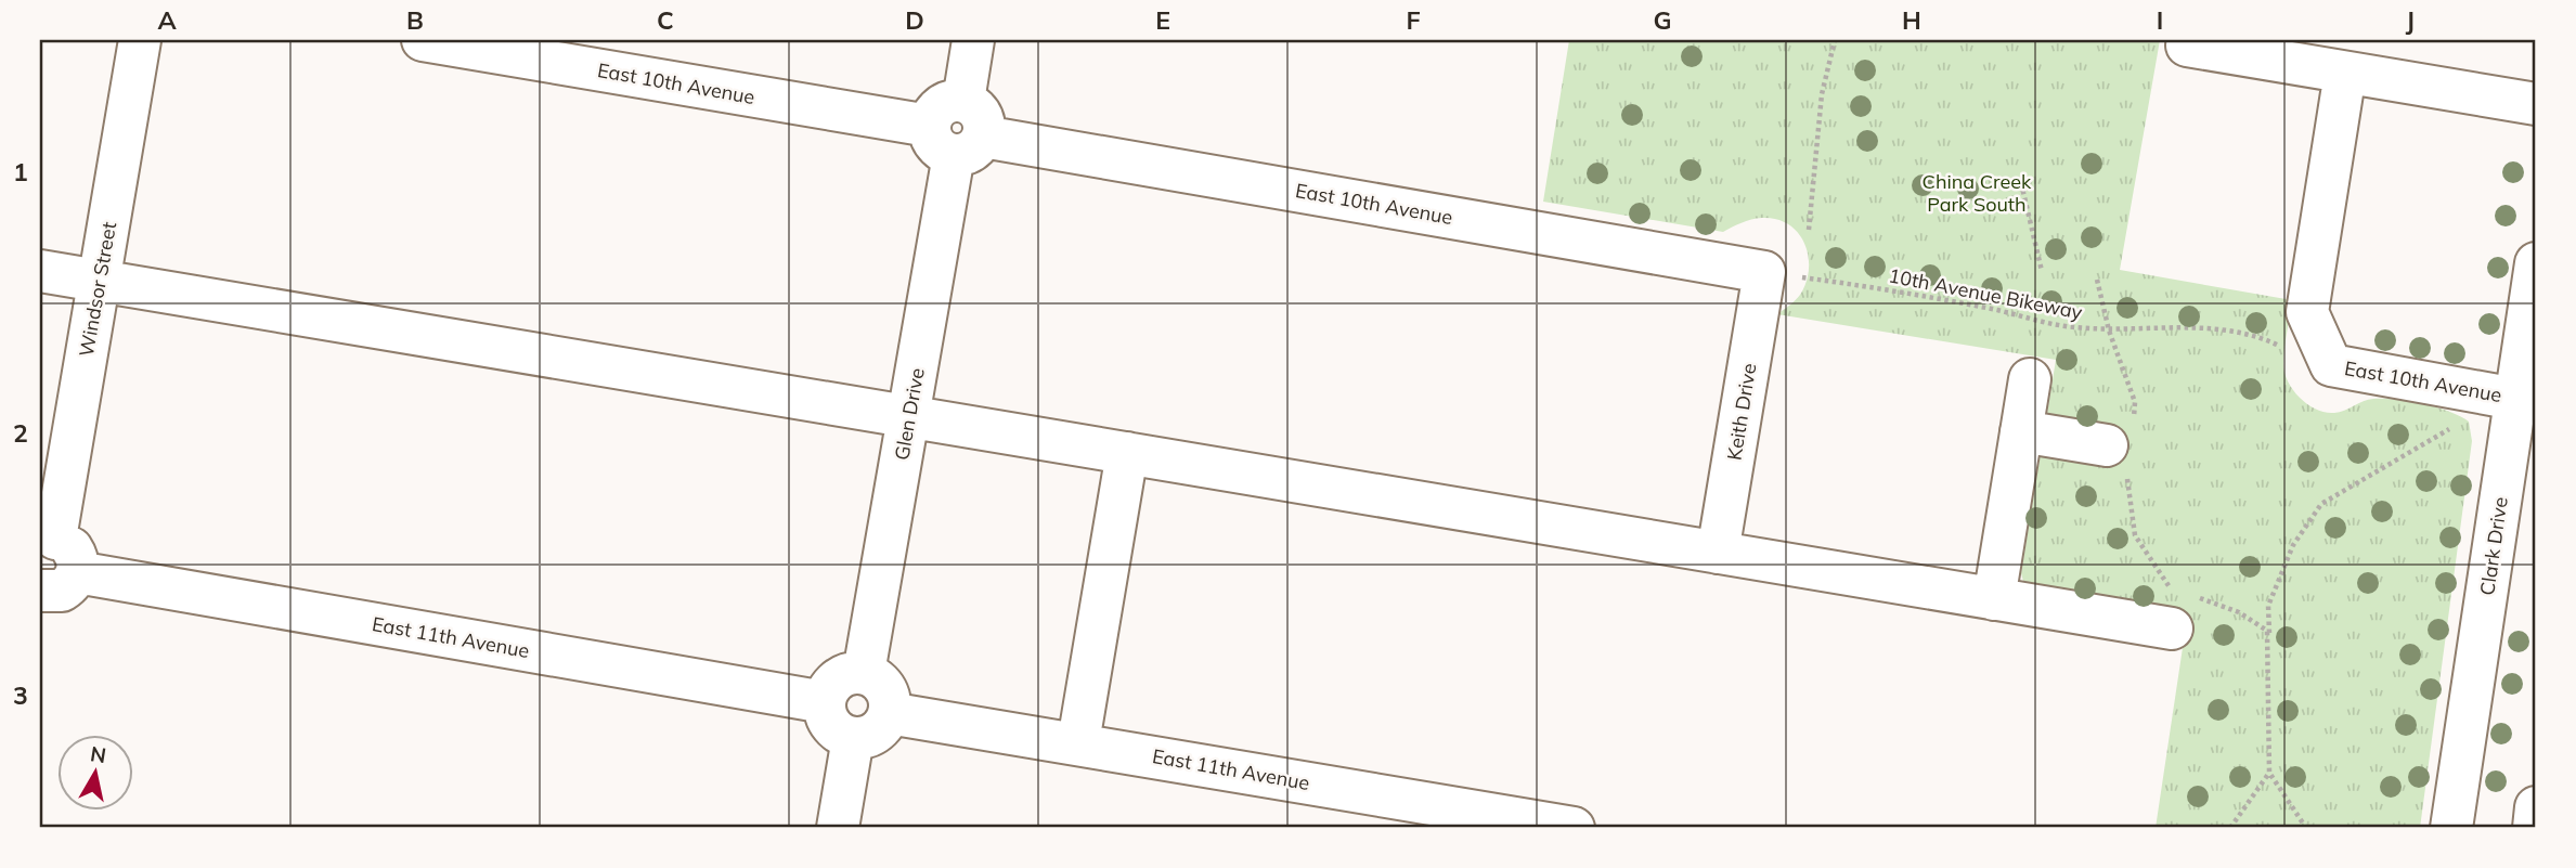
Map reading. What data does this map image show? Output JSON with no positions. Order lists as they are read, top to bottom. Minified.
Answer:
{"streets":{"street":["East 10th Avenue","Windsor Street","Keith Drive","Glen Drive","Clark Drive","East 11th Avenue"],"path":["10th Avenue Bikeway"]},"crossings":[["East 10th Avenue","10th Avenue Bikeway"],["East 10th Avenue","Keith Drive"],["East 10th Avenue","Glen Drive"],["East 10th Avenue","Clark Drive"],["Windsor Street","East 11th Avenue"],["10th Avenue Bikeway","Keith Drive"],["Glen Drive","East 11th Avenue"]],"parks":["China Creek Park South"],"north":"top","grid":{"columns":["A","B","C","D","E","F","G","H","I","J"],"rows":["1","2","3"]}}
